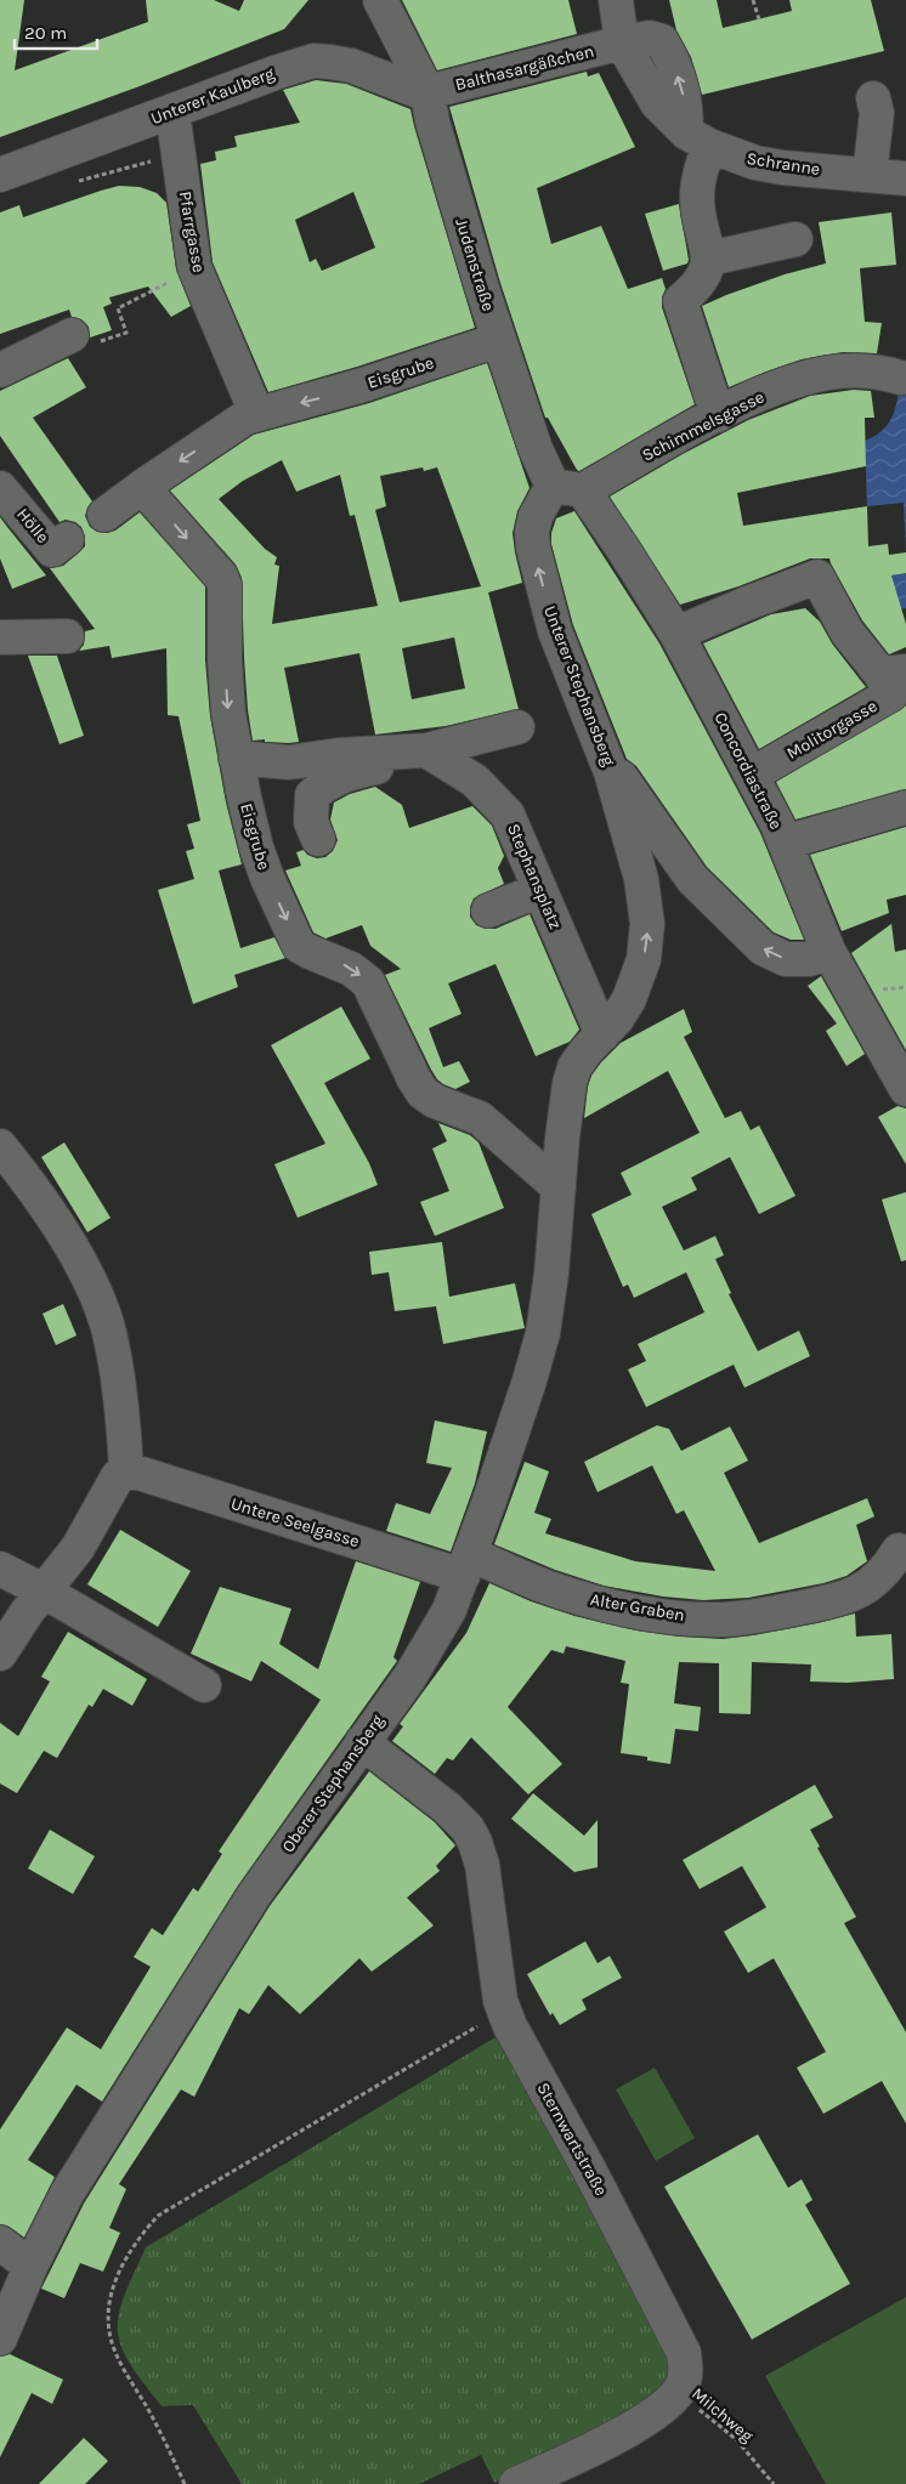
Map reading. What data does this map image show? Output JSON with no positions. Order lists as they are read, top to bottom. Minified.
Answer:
{"streets":{"street":["Balthasargäßchen","Unterer Kaulberg","Schranne","Pfarrgasse","Judenstraße","Eisgrube","Schimmelsgasse","Hölle","Unterer Stephansberg","Molitorgasse","Concordiastraße","Stephansplatz","Untere Seelgasse","Alter Graben","Oberer Stephansberg","Sternwartstraße"],"path":["Milchweg"]},"crossings":[["Balthasargäßchen","Unterer Kaulberg"],["Balthasargäßchen","Schranne"],["Balthasargäßchen","Judenstraße"],["Unterer Kaulberg","Pfarrgasse"],["Unterer Kaulberg","Judenstraße"],["Pfarrgasse","Eisgrube"],["Judenstraße","Eisgrube"],["Judenstraße","Schimmelsgasse"],["Judenstraße","Unterer Stephansberg"],["Judenstraße","Concordiastraße"],["Eisgrube","Oberer Stephansberg"],["Schimmelsgasse","Unterer Stephansberg"],["Schimmelsgasse","Concordiastraße"],["Unterer Stephansberg","Concordiastraße"],["Unterer Stephansberg","Oberer Stephansberg"],["Molitorgasse","Concordiastraße"],["Stephansplatz","Oberer Stephansberg"],["Untere Seelgasse","Alter Graben"],["Untere Seelgasse","Oberer Stephansberg"],["Alter Graben","Oberer Stephansberg"],["Oberer Stephansberg","Sternwartstraße"],["Sternwartstraße","Milchweg"]],"one_way":["Unterer Stephansberg"],"scale_bar":"20 m"}
